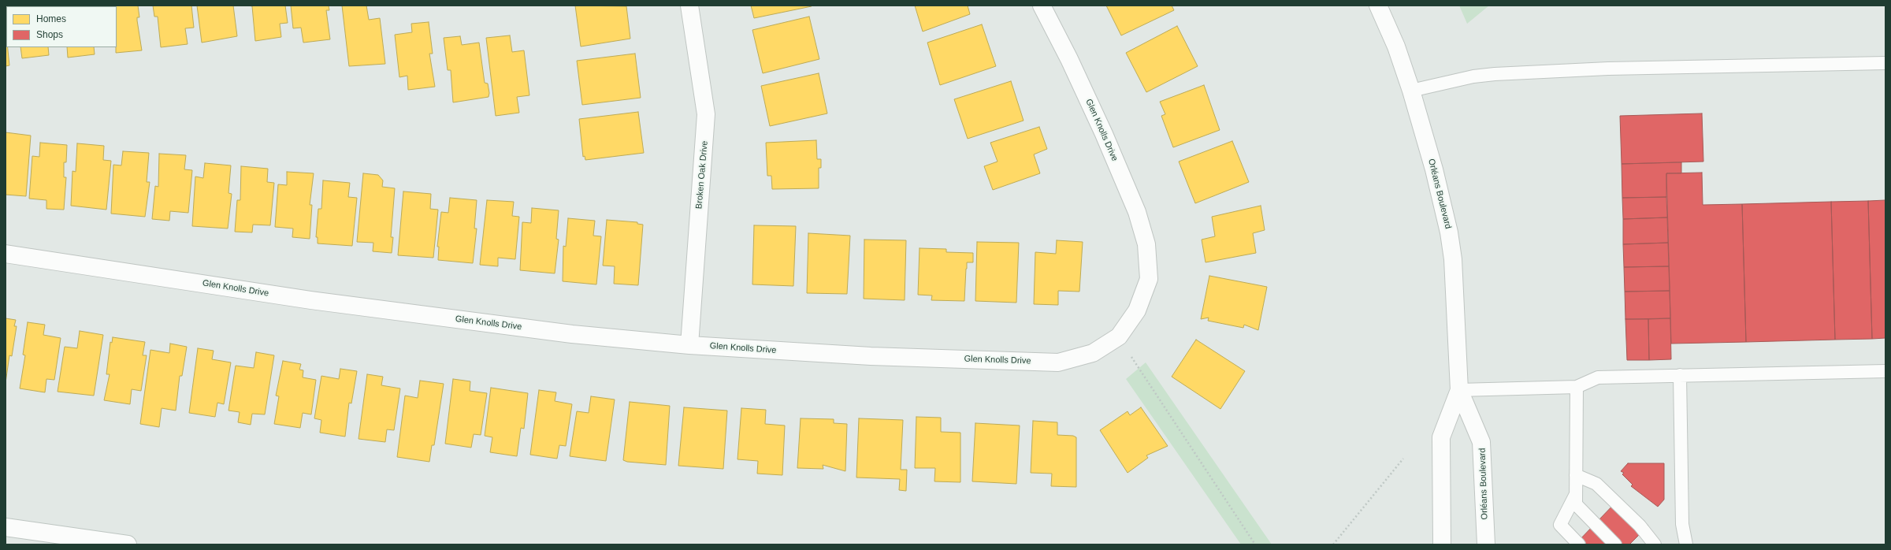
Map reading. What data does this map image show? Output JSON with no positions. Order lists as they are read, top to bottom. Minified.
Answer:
{"streets":{"street":["Glen Knolls Drive","Broken Oak Drive","Orléans Boulevard"]},"crossings":[["Glen Knolls Drive","Broken Oak Drive"]],"legend":["Homes","Shops"]}
